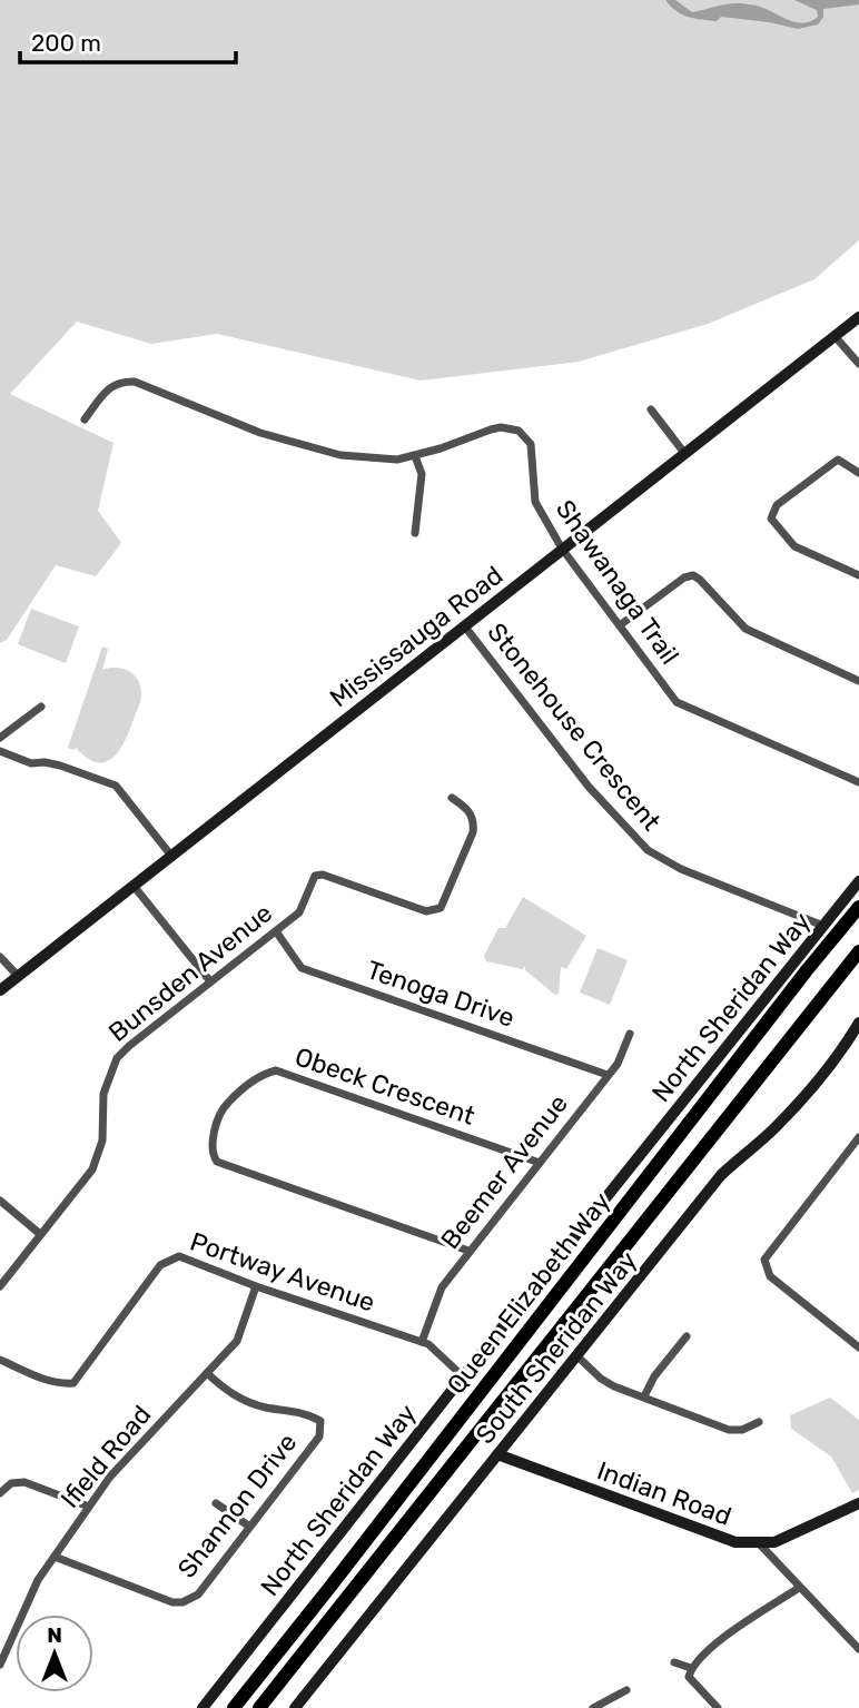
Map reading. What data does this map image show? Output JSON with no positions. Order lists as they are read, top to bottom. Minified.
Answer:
{"streets":{"highway":["Queen Elizabeth Way"],"street":["Shawanaga Trail","Mississauga Road","Stonehouse Crescent","Bunsden Avenue","Tenoga Drive","North Sheridan Way","Obeck Crescent","Beemer Avenue","Portway Avenue","South Sheridan Way","Ifield Road","Indian Road","Shannon Drive"]},"crossings":[["Shawanaga Trail","Mississauga Road"],["Mississauga Road","Stonehouse Crescent"],["Stonehouse Crescent","North Sheridan Way"],["Bunsden Avenue","Tenoga Drive"],["Tenoga Drive","Beemer Avenue"],["North Sheridan Way","Portway Avenue"],["Obeck Crescent","Beemer Avenue"],["Beemer Avenue","Portway Avenue"],["Portway Avenue","Ifield Road"],["South Sheridan Way","Indian Road"],["Ifield Road","Shannon Drive"]],"scale_bar":"200 m","north":"top"}
